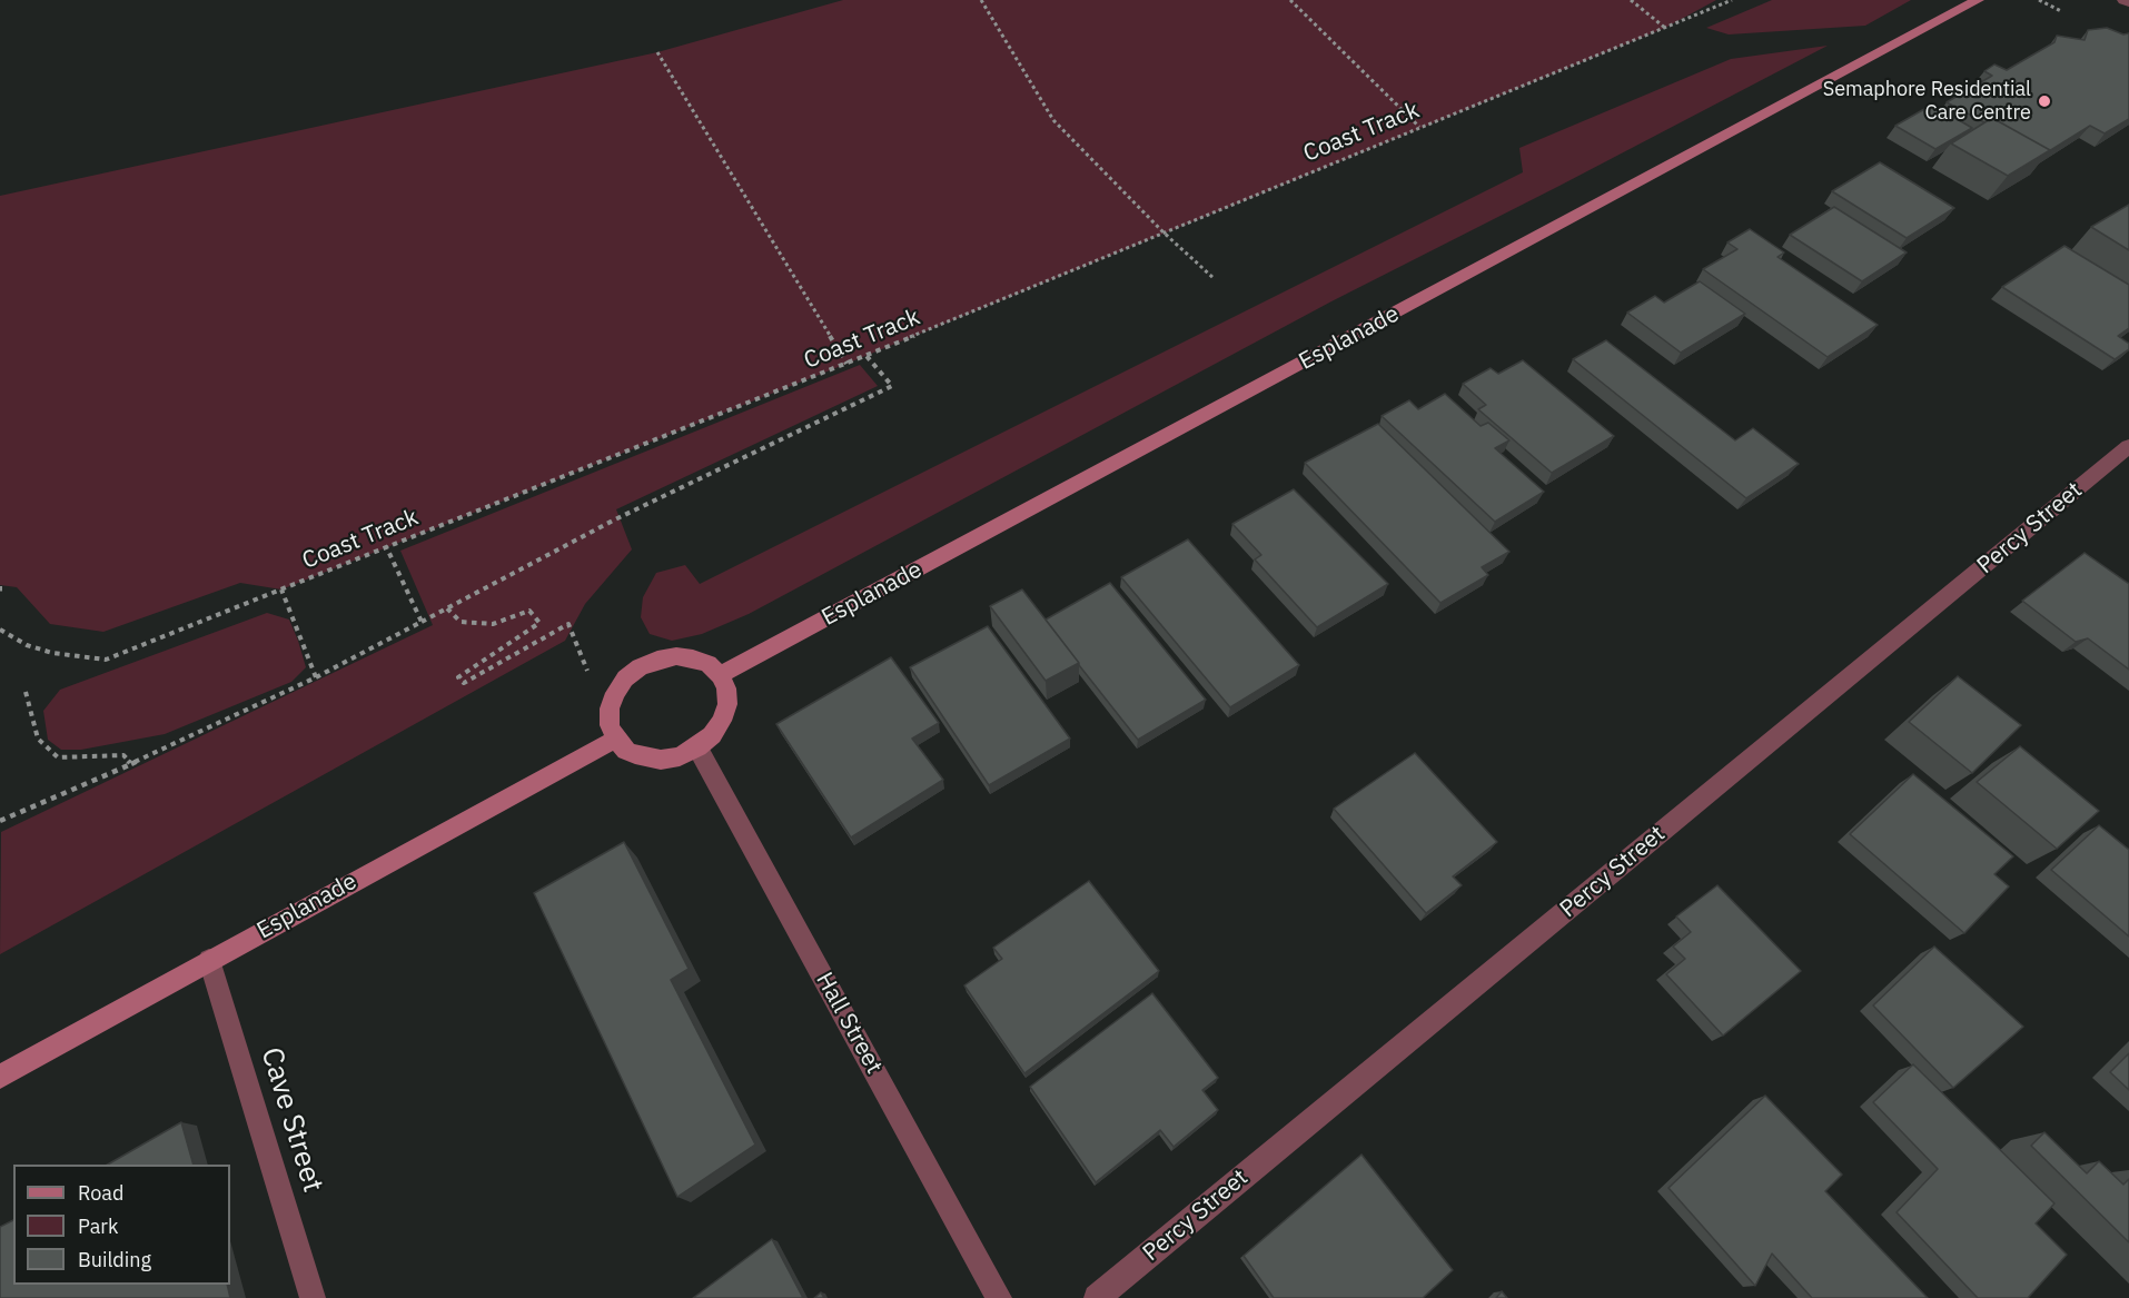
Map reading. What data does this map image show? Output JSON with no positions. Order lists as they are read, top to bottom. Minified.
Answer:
{"streets":{"street":["Esplanade","Percy Street","Hall Street","Cave Street"],"path":["Coast Track"]},"crossings":[["Esplanade","Hall Street"],["Esplanade","Cave Street"]],"places":["Semaphore Residential Care Centre"],"legend":["Road","Park","Building"]}
